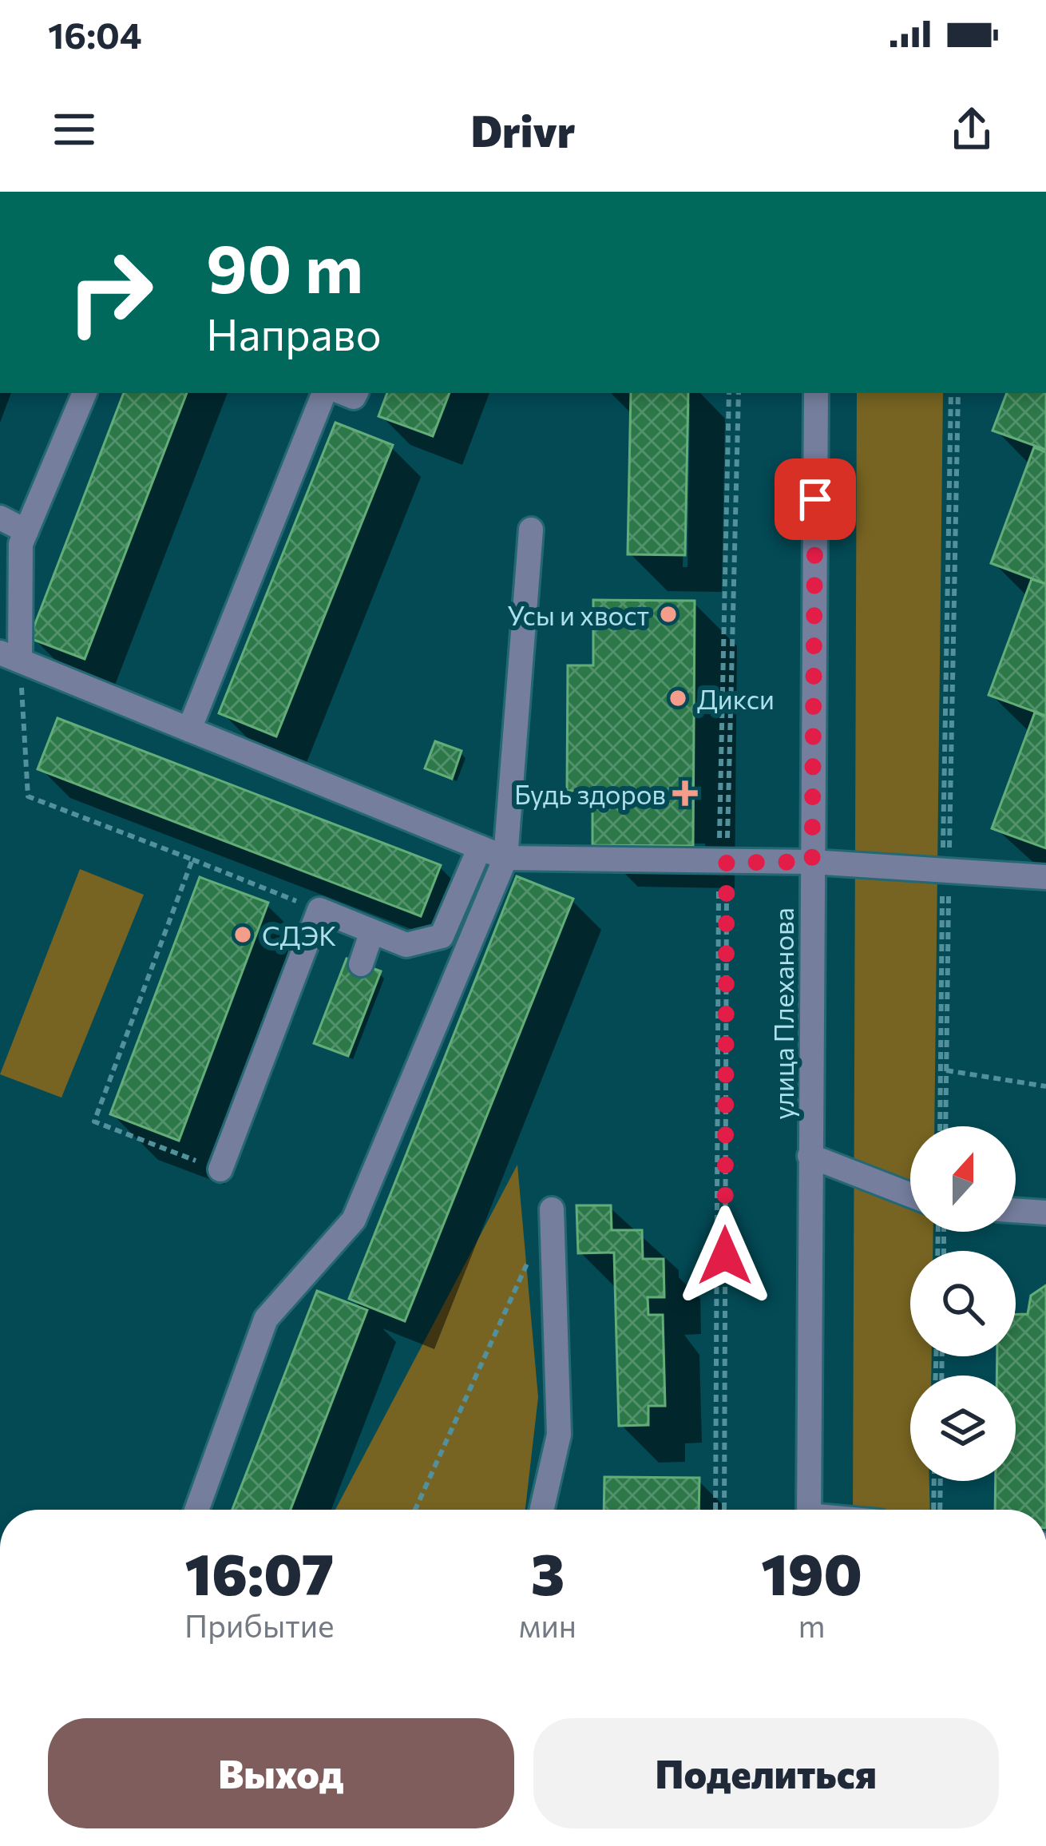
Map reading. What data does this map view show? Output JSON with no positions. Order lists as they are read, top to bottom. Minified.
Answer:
{"streets":{"street":["улица Плеханова"]},"places":{"other":["Усы и хвост","Дикси","СДЭК"],"health":["Будь здоров"]},"north":"top","page":{"status":"16:04","header":"Drivr","turn":["90 m","Направо"],"eta":["16:07","Прибытие","3","мин","190","m"],"buttons":["Выход","Поделиться"]}}
